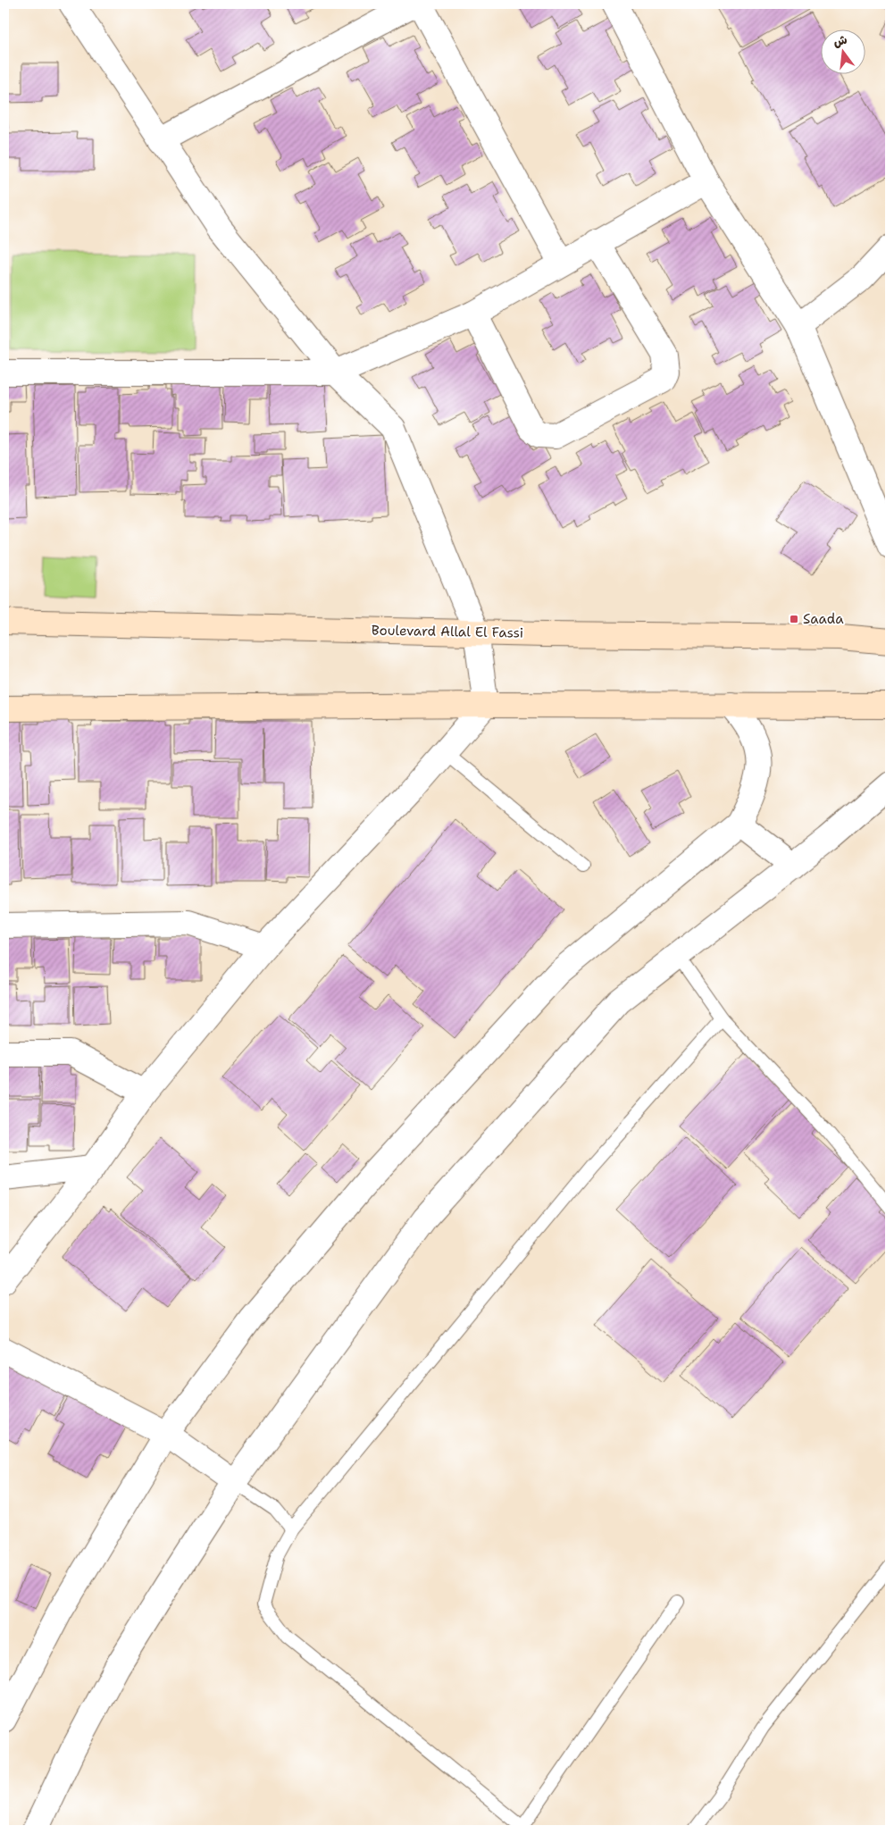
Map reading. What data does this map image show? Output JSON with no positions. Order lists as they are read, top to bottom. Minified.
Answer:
{"streets":{"main road":["Boulevard Allal El Fassi"]},"places":{"transit":["Saada"]},"north":"top"}
